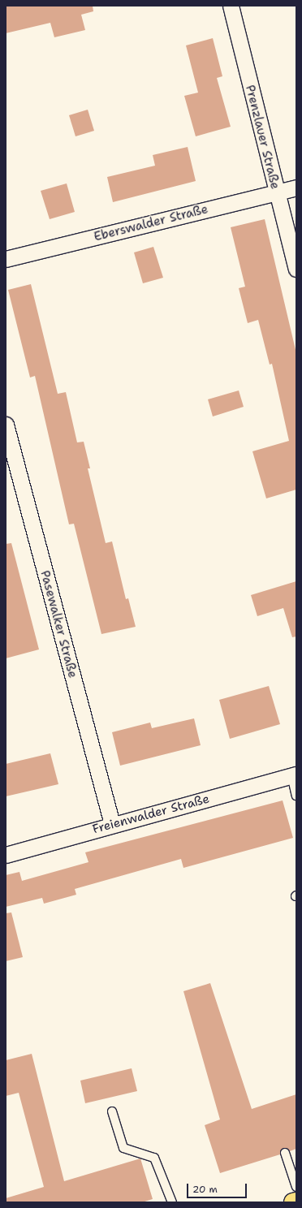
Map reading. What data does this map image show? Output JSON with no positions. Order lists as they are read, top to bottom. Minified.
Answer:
{"streets":{"street":["Prenzlauer Straße","Eberswalder Straße","Pasewalker Straße","Freienwalder Straße"]},"crossings":[["Prenzlauer Straße","Eberswalder Straße"],["Pasewalker Straße","Freienwalder Straße"]],"scale_bar":"20 m"}
